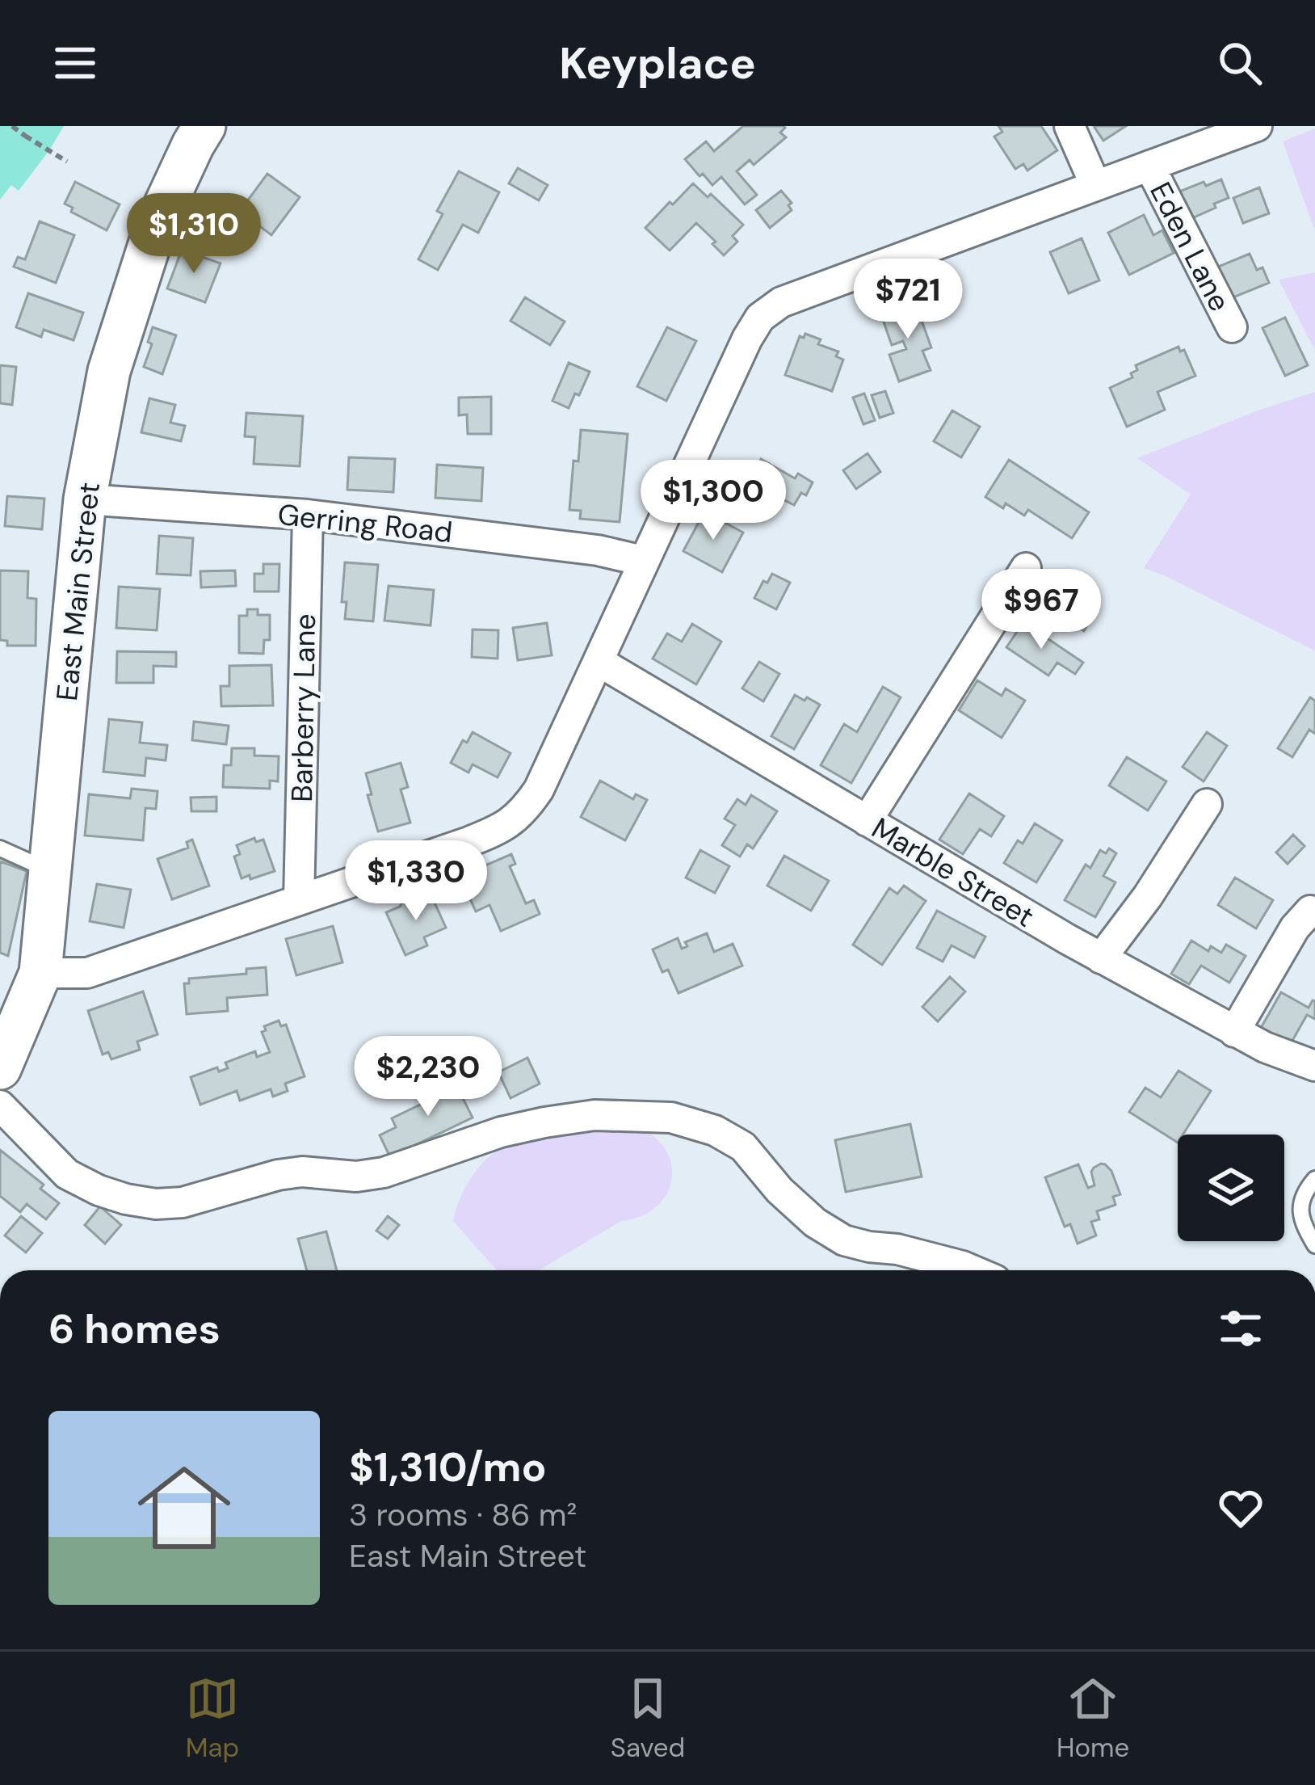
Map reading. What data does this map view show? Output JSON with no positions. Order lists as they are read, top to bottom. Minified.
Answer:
{"streets":{"main road":["East Main Street"],"street":["Eden Lane","Gerring Road","Barberry Lane","Marble Street"]},"crossings":[["Gerring Road","East Main Street"],["Gerring Road","Barberry Lane"]],"page":{"header":"Keyplace","price":["$1,310","$721","$1,300","$967","$1,330","$2,230"],"heading":"6 homes","list":[{"name":"$1,310/mo","note":"3 rooms · 86 m² · East Main Street"}],"tabs":["Map","Saved","Home"]}}
